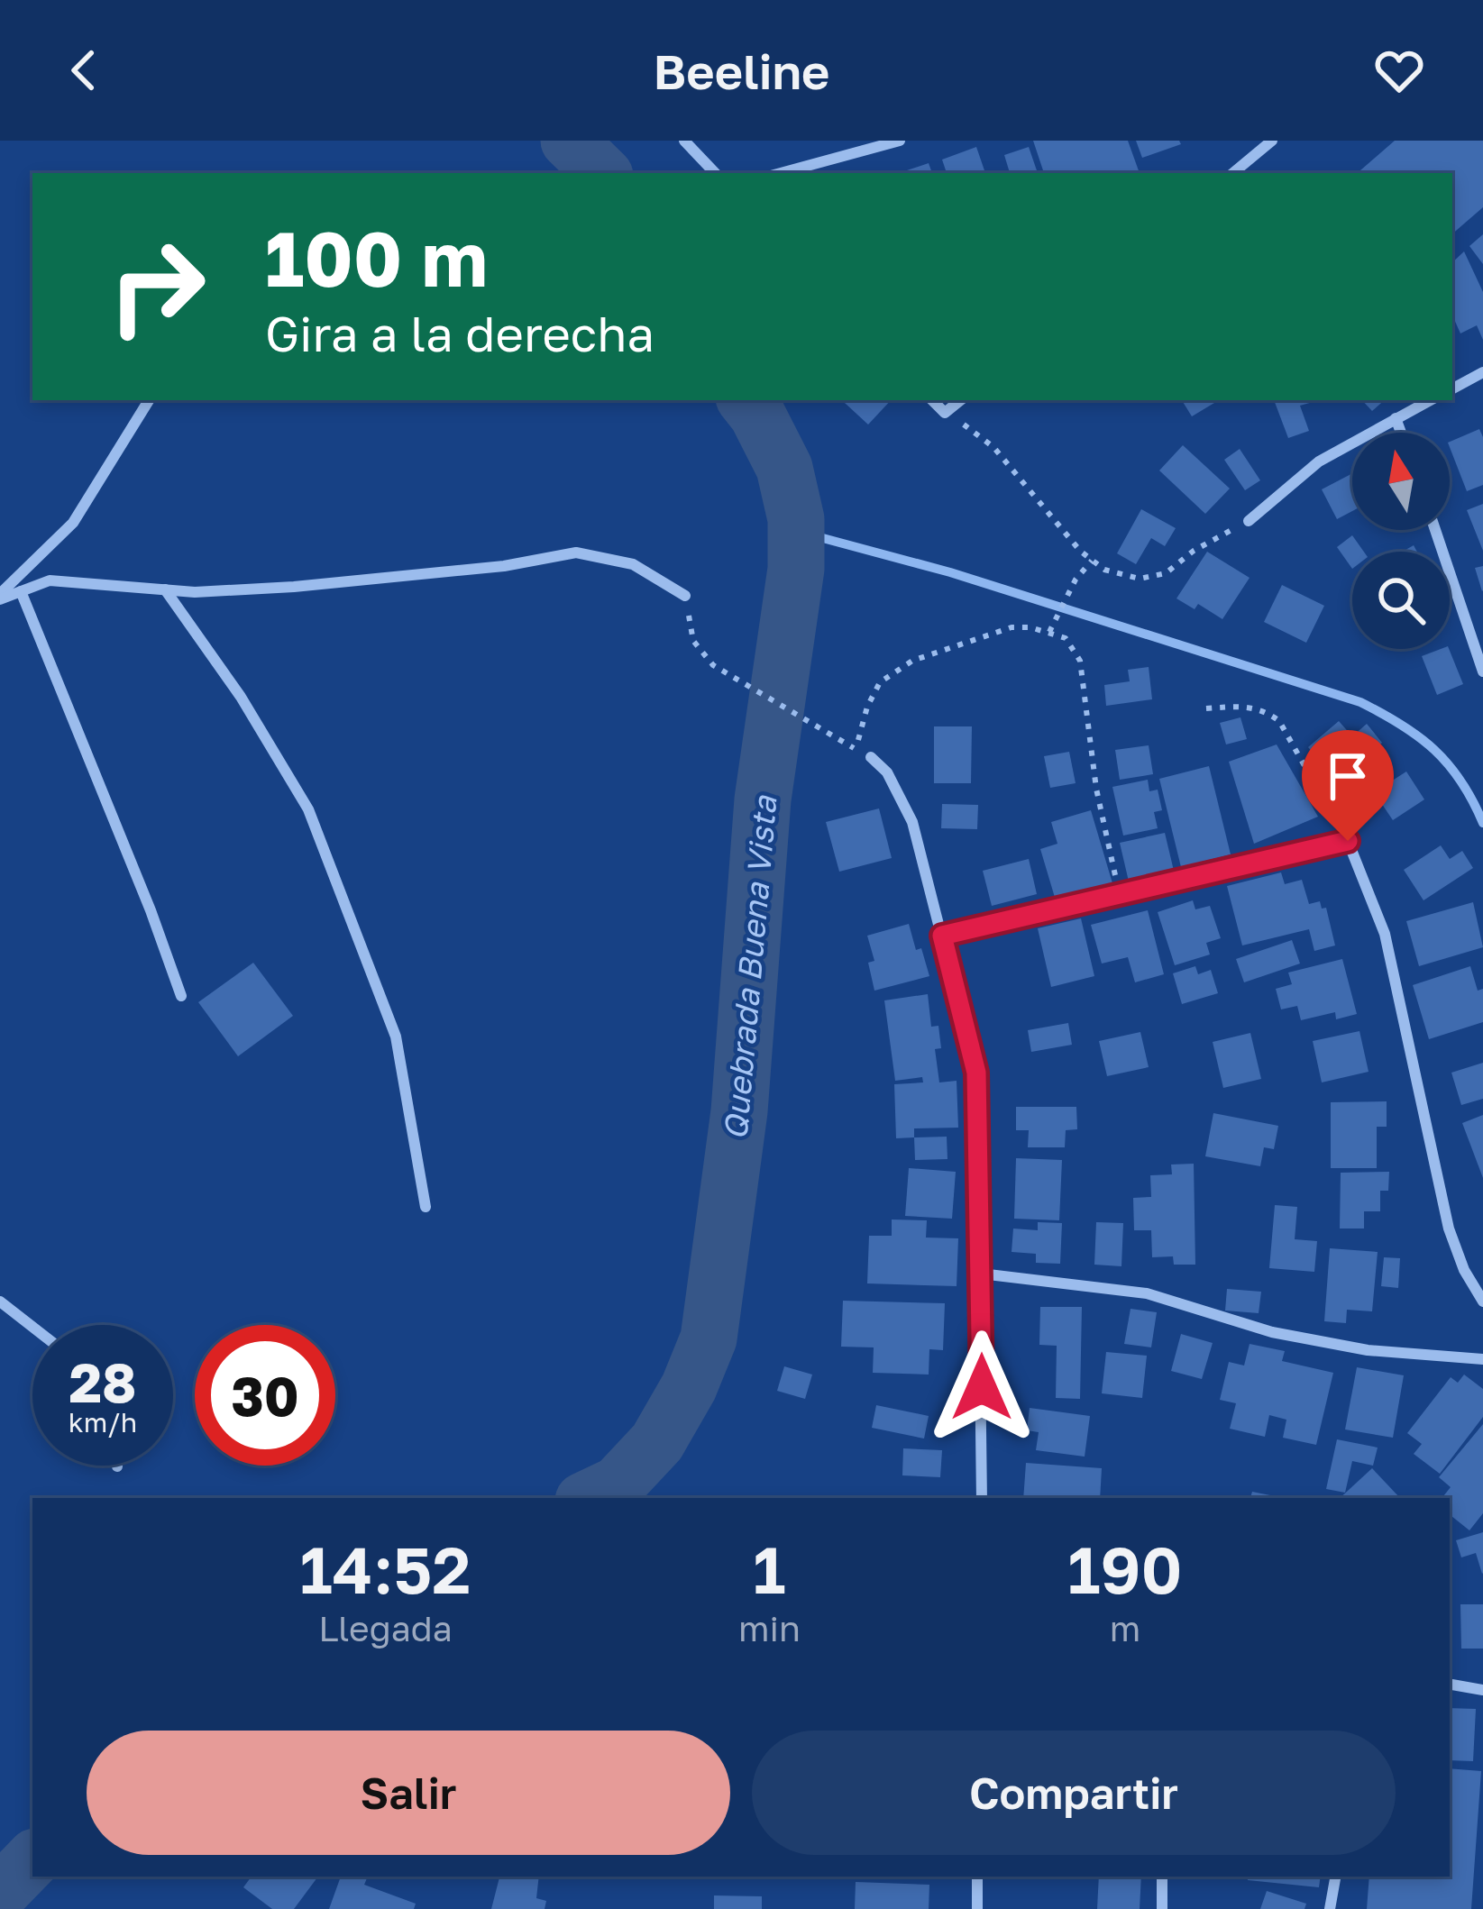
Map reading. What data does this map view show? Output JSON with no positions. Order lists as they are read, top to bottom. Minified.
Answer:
{"water":["Quebrada Buena Vista"],"north":"top","page":{"header":"Beeline","turn":["100 m","Gira a la derecha"],"speed":"28 km/h","limit":"30","eta":["14:52","Llegada","1","min","190","m"],"buttons":["Salir","Compartir"]}}
